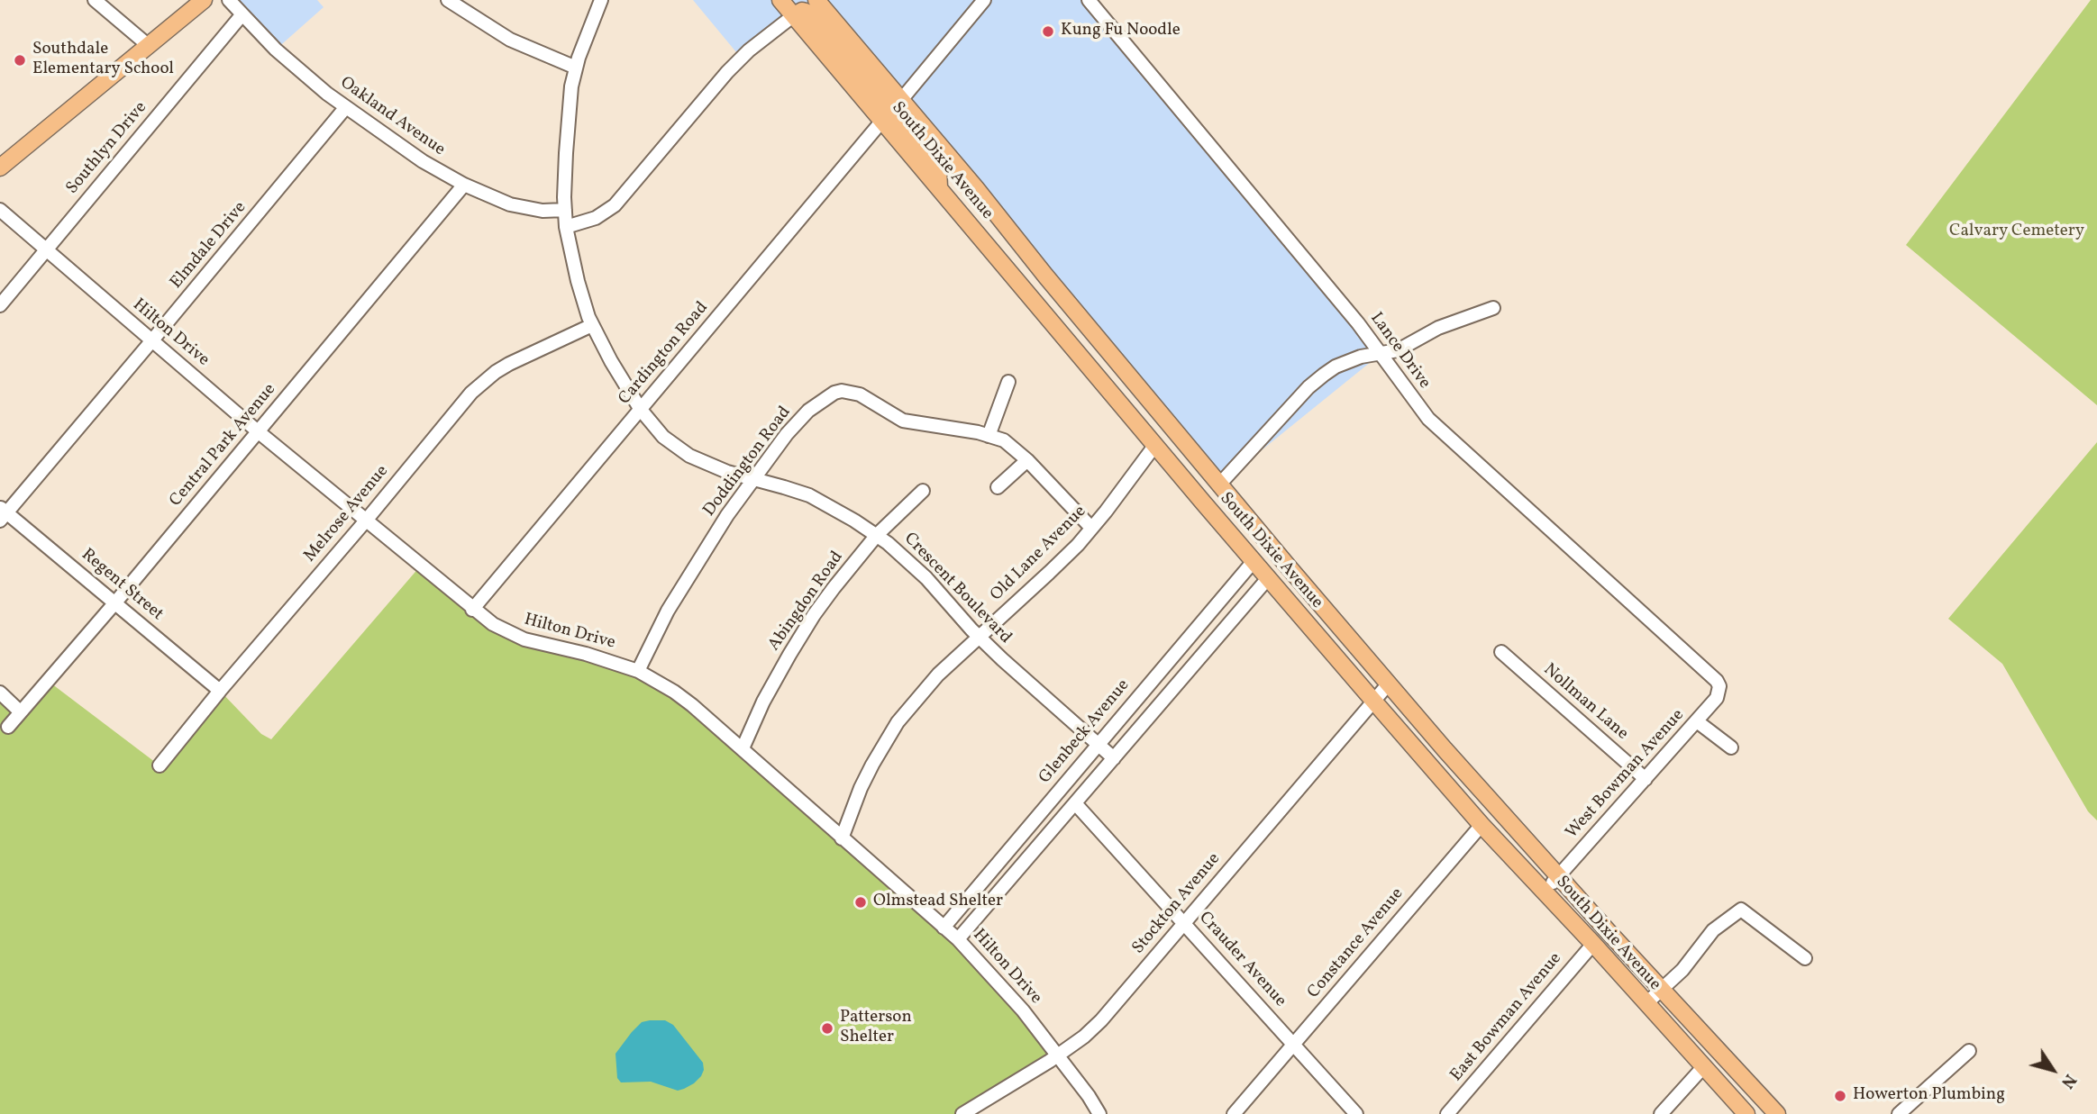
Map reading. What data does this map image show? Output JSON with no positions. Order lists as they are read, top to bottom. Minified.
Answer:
{"streets":{"main road":["South Dixie Avenue"],"street":["Oakland Avenue","Southlyn Drive","Elmdale Drive","Hilton Drive","Lance Drive","Cardington Road","Central Park Avenue","Doddington Road","Melrose Avenue","Old Lane Avenue","Regent Street","Crescent Boulevard","Abingdon Road","Nollman Lane","Glenbeck Avenue","West Bowman Avenue","Stockton Avenue","Constance Avenue","Crauder Avenue","East Bowman Avenue"]},"crossings":[["Oakland Avenue","Southlyn Drive"],["Oakland Avenue","Elmdale Drive"],["Oakland Avenue","Central Park Avenue"],["Oakland Avenue","Crescent Boulevard"],["Southlyn Drive","Hilton Drive"],["South Dixie Avenue","Cardington Road"],["South Dixie Avenue","Old Lane Avenue"],["South Dixie Avenue","Glenbeck Avenue"],["South Dixie Avenue","West Bowman Avenue"],["South Dixie Avenue","Stockton Avenue"],["South Dixie Avenue","Constance Avenue"],["South Dixie Avenue","East Bowman Avenue"],["Elmdale Drive","Hilton Drive"],["Elmdale Drive","Regent Street"],["Hilton Drive","Cardington Road"],["Hilton Drive","Central Park Avenue"],["Hilton Drive","Doddington Road"],["Hilton Drive","Melrose Avenue"],["Hilton Drive","Old Lane Avenue"],["Hilton Drive","Abingdon Road"],["Hilton Drive","Glenbeck Avenue"],["Hilton Drive","Stockton Avenue"],["Lance Drive","West Bowman Avenue"],["Cardington Road","Crescent Boulevard"],["Central Park Avenue","Regent Street"],["Doddington Road","Old Lane Avenue"],["Doddington Road","Crescent Boulevard"],["Melrose Avenue","Regent Street"],["Melrose Avenue","Crescent Boulevard"],["Old Lane Avenue","Crescent Boulevard"],["Crescent Boulevard","Abingdon Road"],["Crescent Boulevard","Glenbeck Avenue"],["Nollman Lane","West Bowman Avenue"],["Stockton Avenue","Crauder Avenue"],["Constance Avenue","Crauder Avenue"]],"parks":["Calvary Cemetery"],"places":["Kung Fu Noodle","Southdale Elementary School","Olmstead Shelter","Patterson Shelter","Howerton Plumbing"],"north":"bottom right"}
